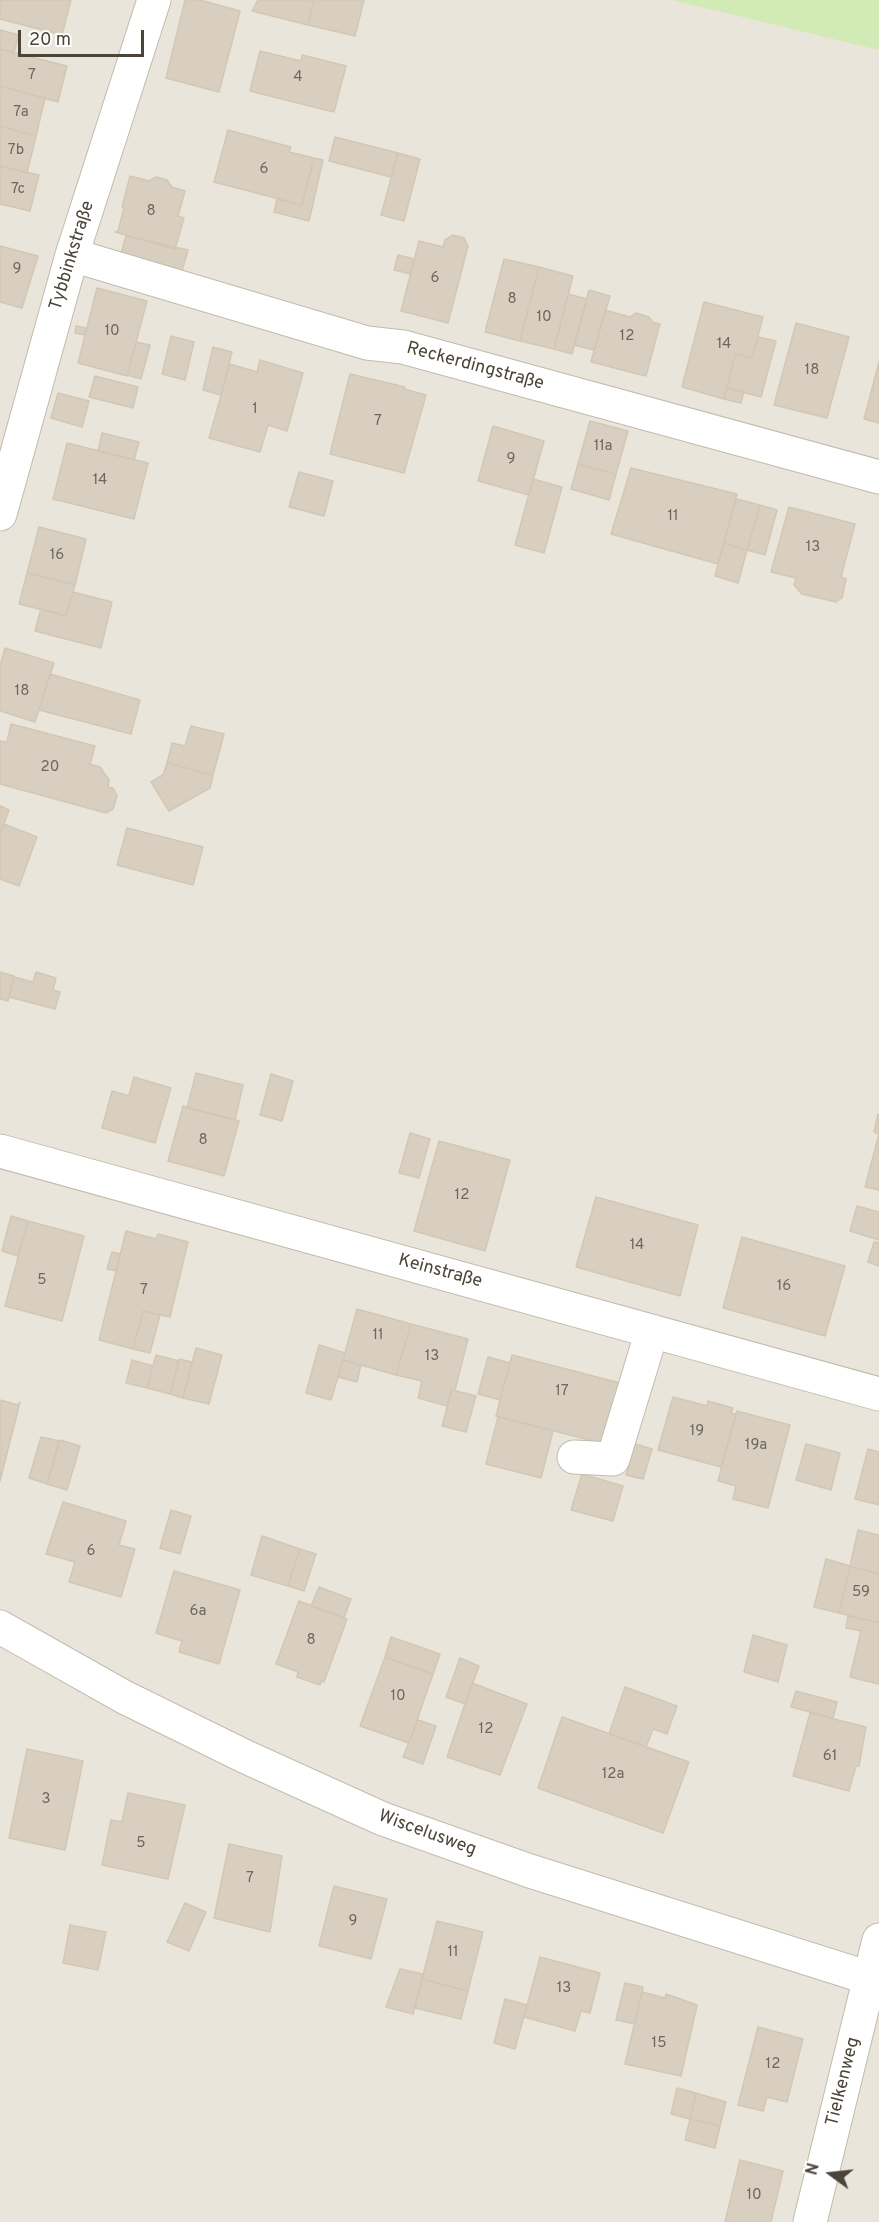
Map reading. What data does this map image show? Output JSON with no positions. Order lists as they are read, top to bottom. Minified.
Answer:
{"streets":{"street":["Tybbinkstraße","Reckerdingstraße","Keinstraße","Wiscelusweg","Tielkenweg"]},"crossings":[["Tybbinkstraße","Reckerdingstraße"],["Wiscelusweg","Tielkenweg"]],"house_numbers":["7","4","7a","7b","6","7c","8","9","6","8","10","10","12","14","18","1","7","11a","9","14","11","13","16","18","20","8","12","14","5","16","7","11","13","17","19","19a","6","59","6a","8","10","12","61","12a","3","5","7","9","11","13","15","12","10"],"scale_bar":"20 m","north":"left"}
